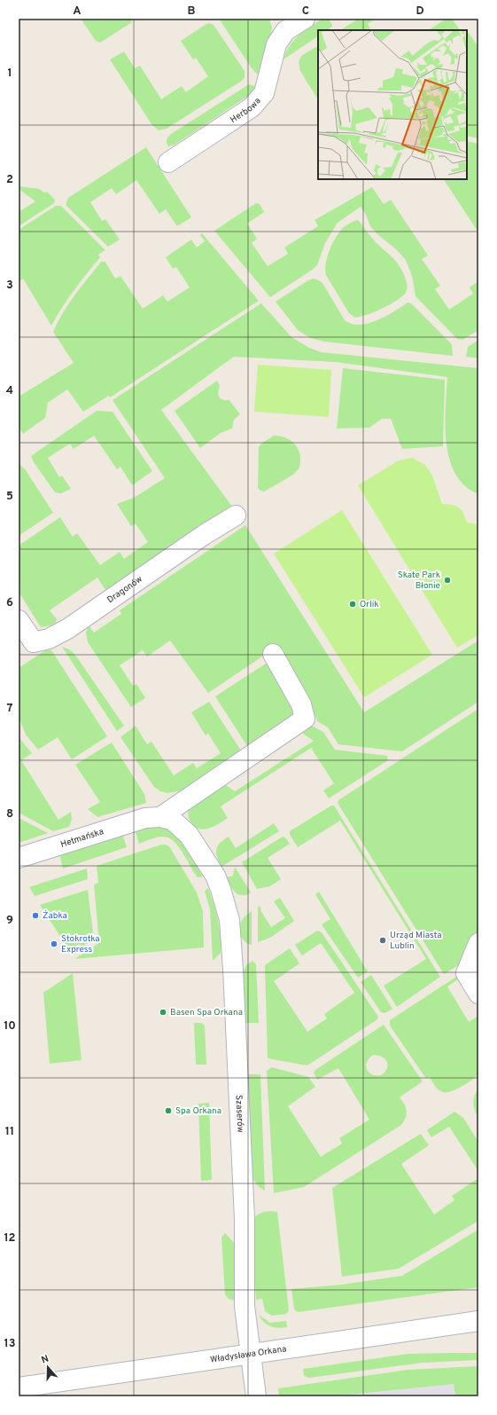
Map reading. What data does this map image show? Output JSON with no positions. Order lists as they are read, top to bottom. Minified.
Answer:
{"streets":{"street":["Herbowa","Dragonów","Hetmańska","Szaserów","Władysława Orkana"]},"crossings":[["Hetmańska","Szaserów"],["Szaserów","Władysława Orkana"]],"places":["Skate Park Błonie","Orlik","Żabka","Urząd Miasta Lublin","Stokrotka Express","Basen Spa Orkana","Spa Orkana"],"north":"top","grid":{"columns":["A","B","C","D"],"rows":["1","2","3","4","5","6","7","8","9","10","11","12","13"]}}
